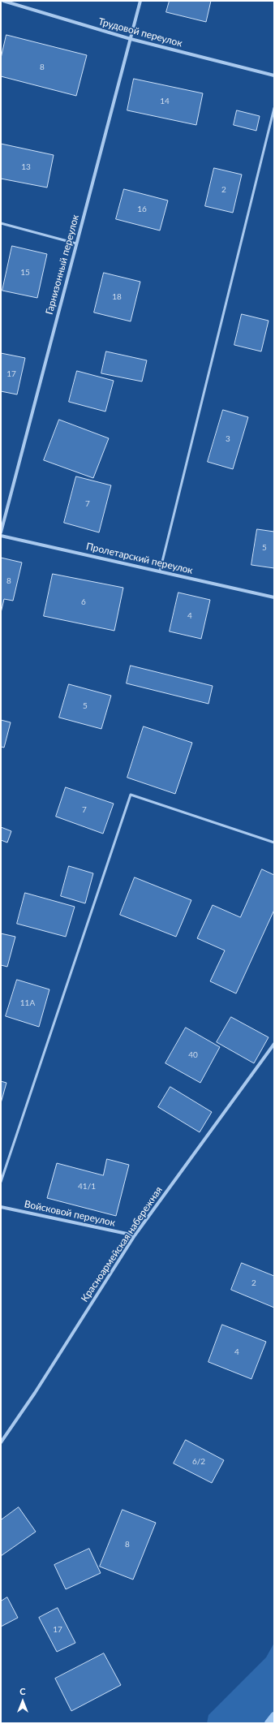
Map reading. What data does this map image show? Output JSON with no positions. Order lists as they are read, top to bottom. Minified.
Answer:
{"streets":{"street":["Трудовой переулок","Гарнизонный переулок","Пролетарский переулок","Войсковой переулок","Красноармейская набережная"]},"crossings":[["Трудовой переулок","Гарнизонный переулок"],["Войсковой переулок","Красноармейская набережная"]],"house_numbers":["8","14","13","2","16","15","18","17","3","7","5","8","6","4","5","7","11А","40","41/1","2","4","6/2","8","17"],"north":"top"}
